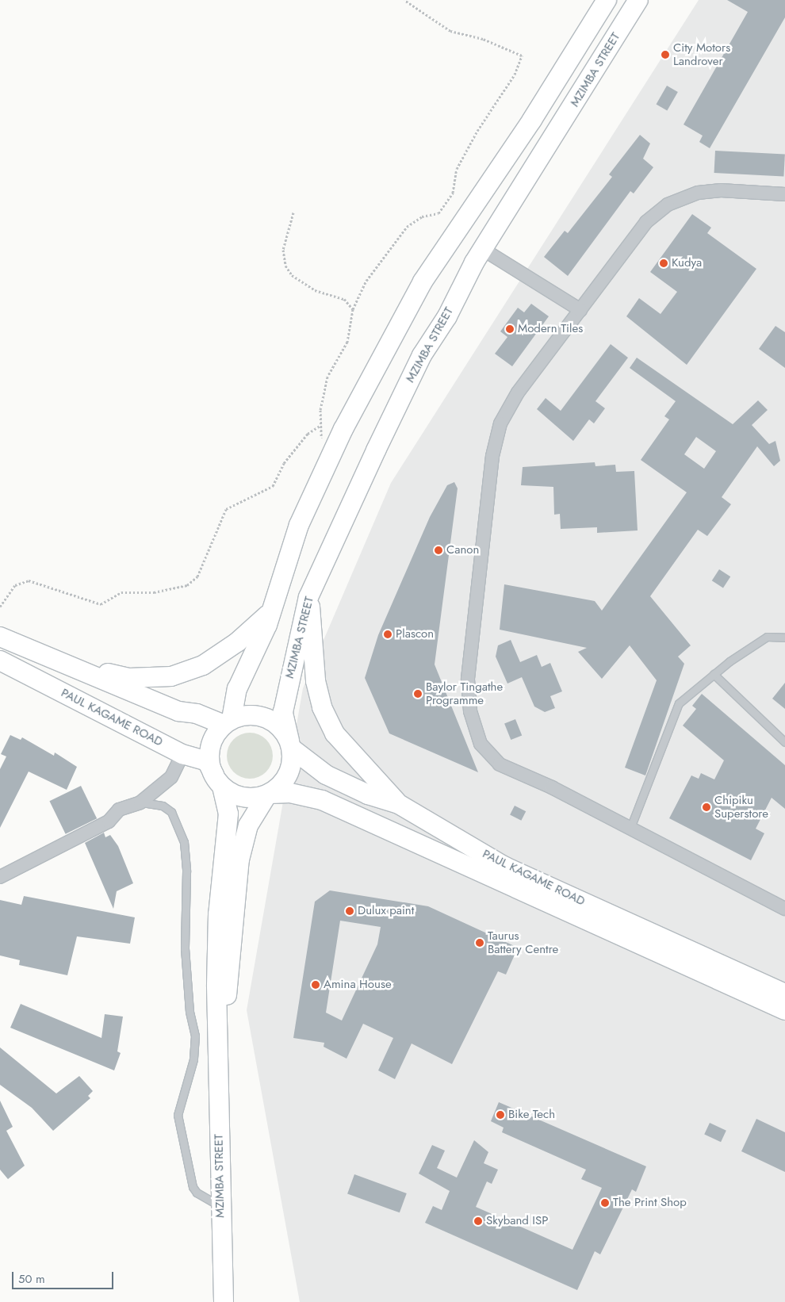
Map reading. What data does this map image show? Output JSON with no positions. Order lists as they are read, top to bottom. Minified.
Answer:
{"streets":{"main road":["MZIMBA STREET","PAUL KAGAME ROAD"]},"crossings":[["MZIMBA STREET","PAUL KAGAME ROAD"]],"places":["City Motors Landrover","Kudya","Modern Tiles","Canon","Plascon","Baylor Tingathe Programme","Chipiku Superstore","Dulux paint","Taurus Battery Centre","Amina House","Bike Tech","The Print Shop","Skyband ISP"],"scale_bar":"50 m"}
